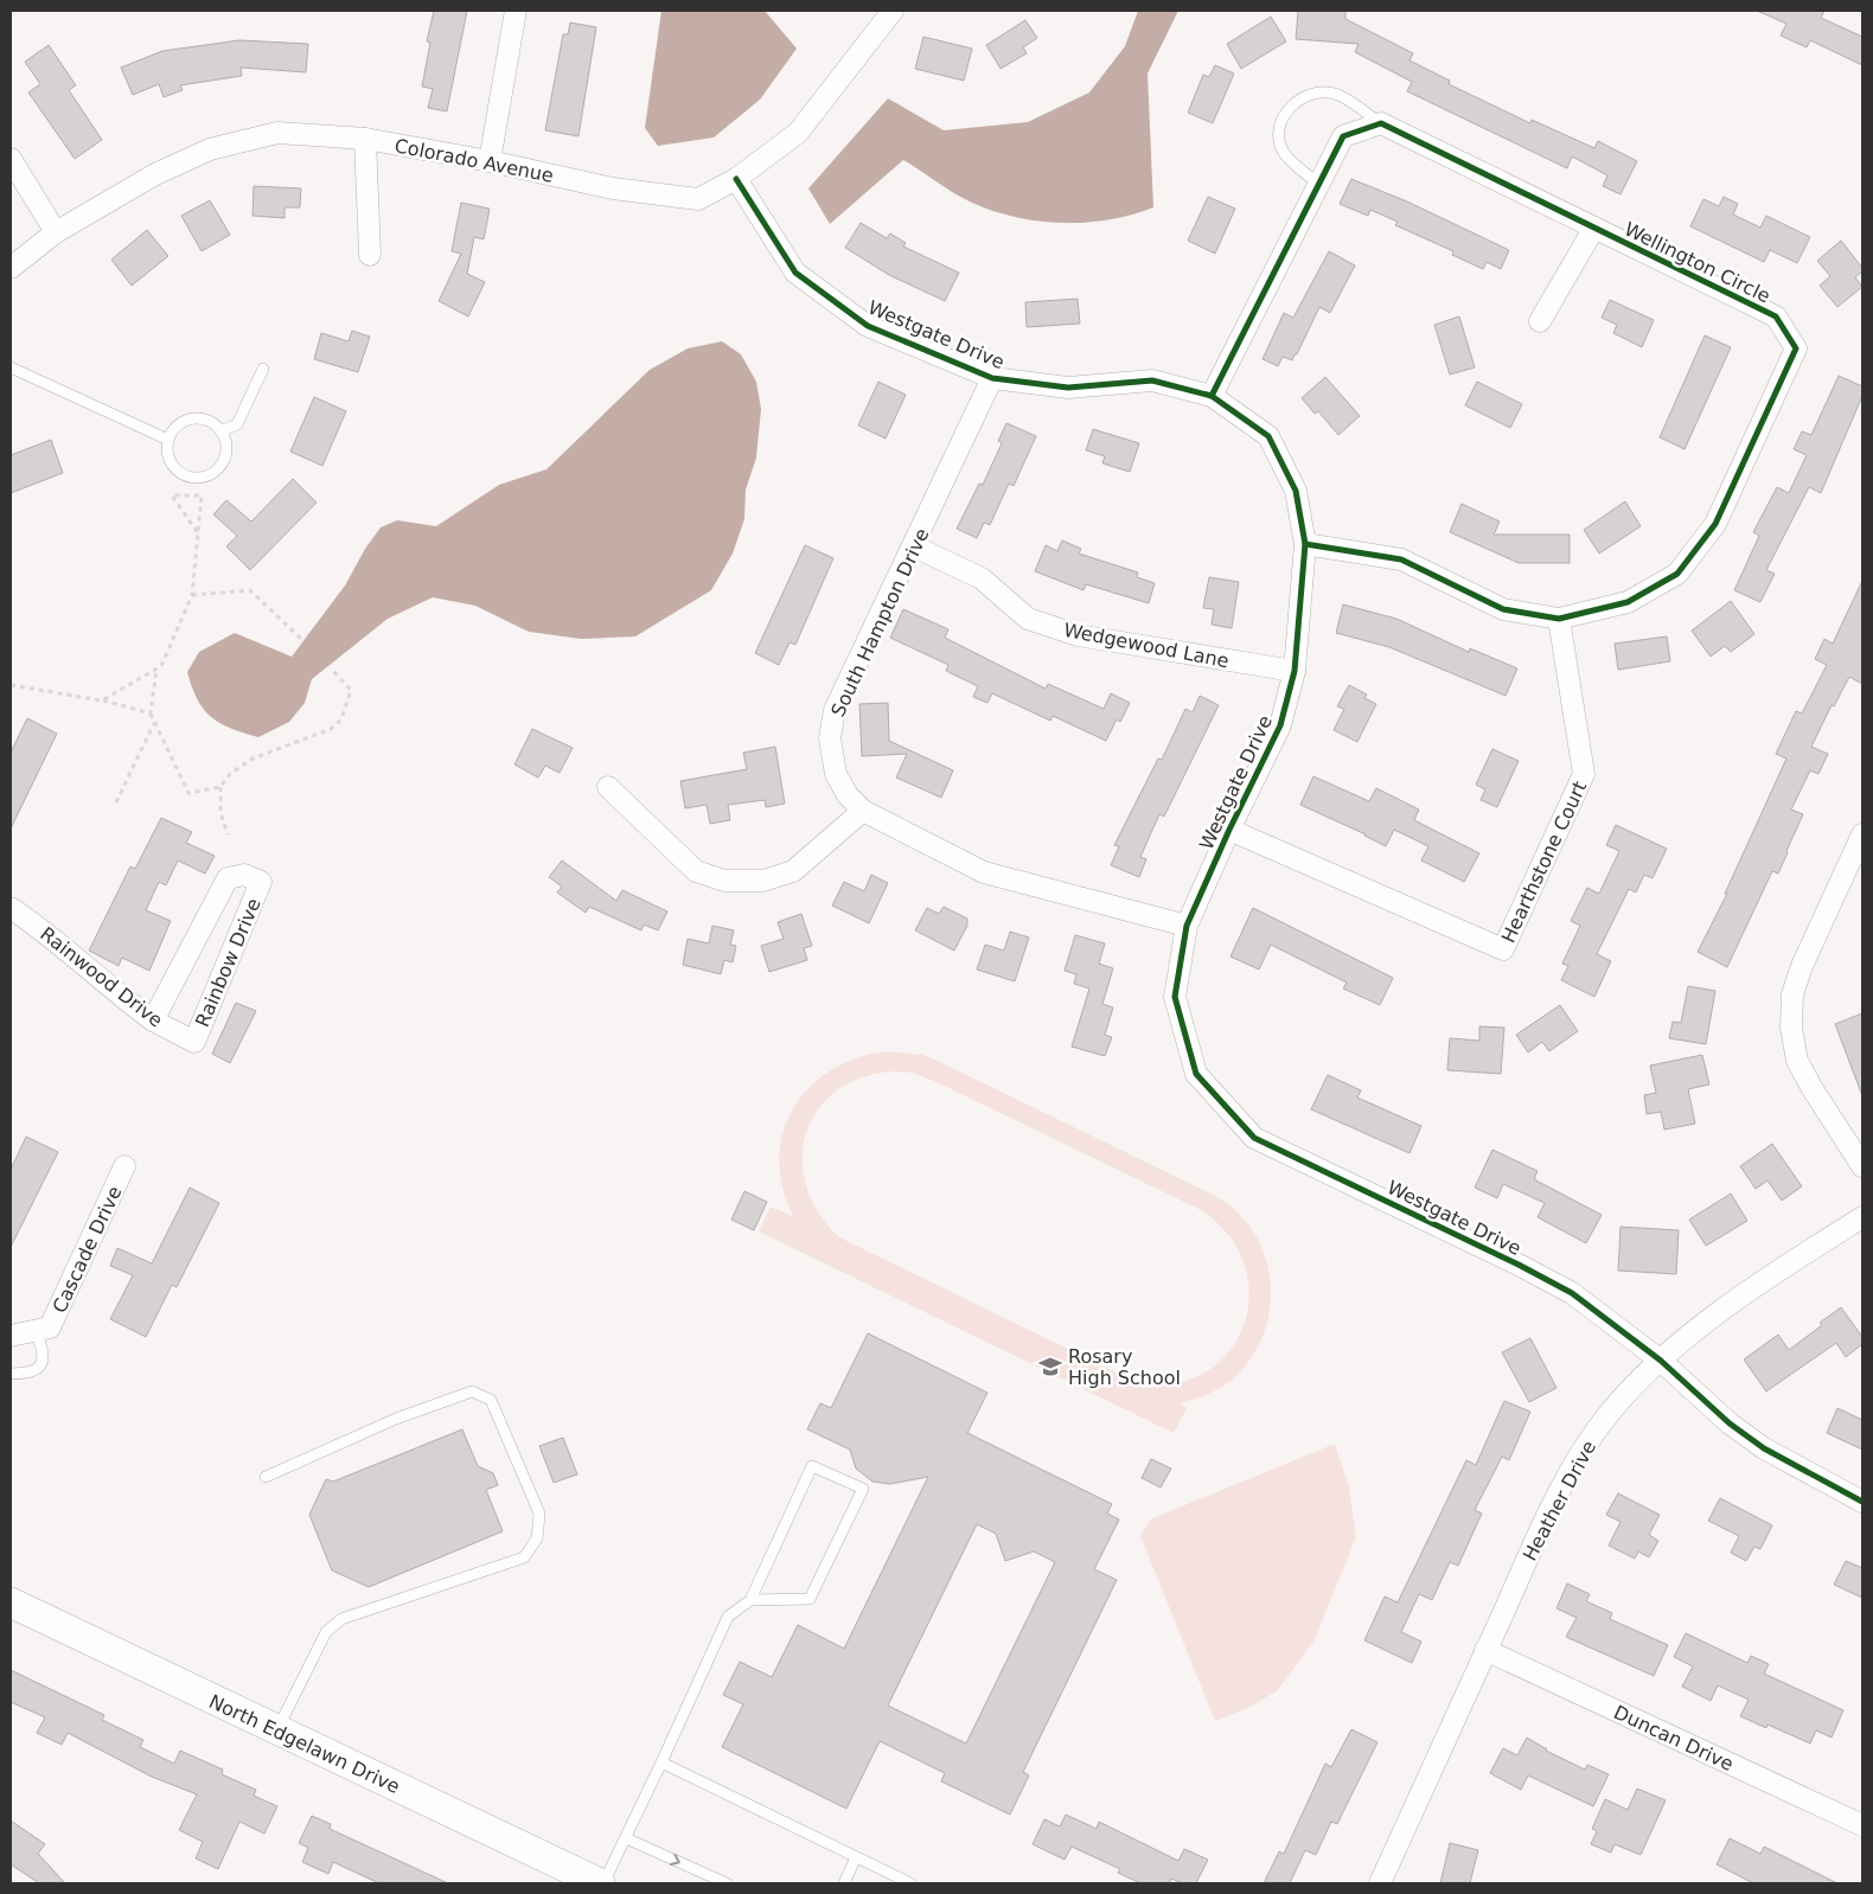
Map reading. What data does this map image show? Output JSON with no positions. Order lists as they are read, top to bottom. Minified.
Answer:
{"streets":{"street":["Colorado Avenue","Wellington Circle","Westgate Drive","South Hampton Drive","Wedgewood Lane","Hearthstone Court","Rainbow Drive","Rainwood Drive","Cascade Drive","Heather Drive","Duncan Drive","North Edgelawn Drive"]},"crossings":[["Colorado Avenue","Westgate Drive"],["Wellington Circle","Westgate Drive"],["Wellington Circle","Hearthstone Court"],["Westgate Drive","South Hampton Drive"],["Westgate Drive","Wedgewood Lane"],["Westgate Drive","Hearthstone Court"],["Westgate Drive","Heather Drive"],["South Hampton Drive","Wedgewood Lane"],["Rainbow Drive","Rainwood Drive"],["Heather Drive","Duncan Drive"]],"places":{"school or university":["Rosary High School"]}}
